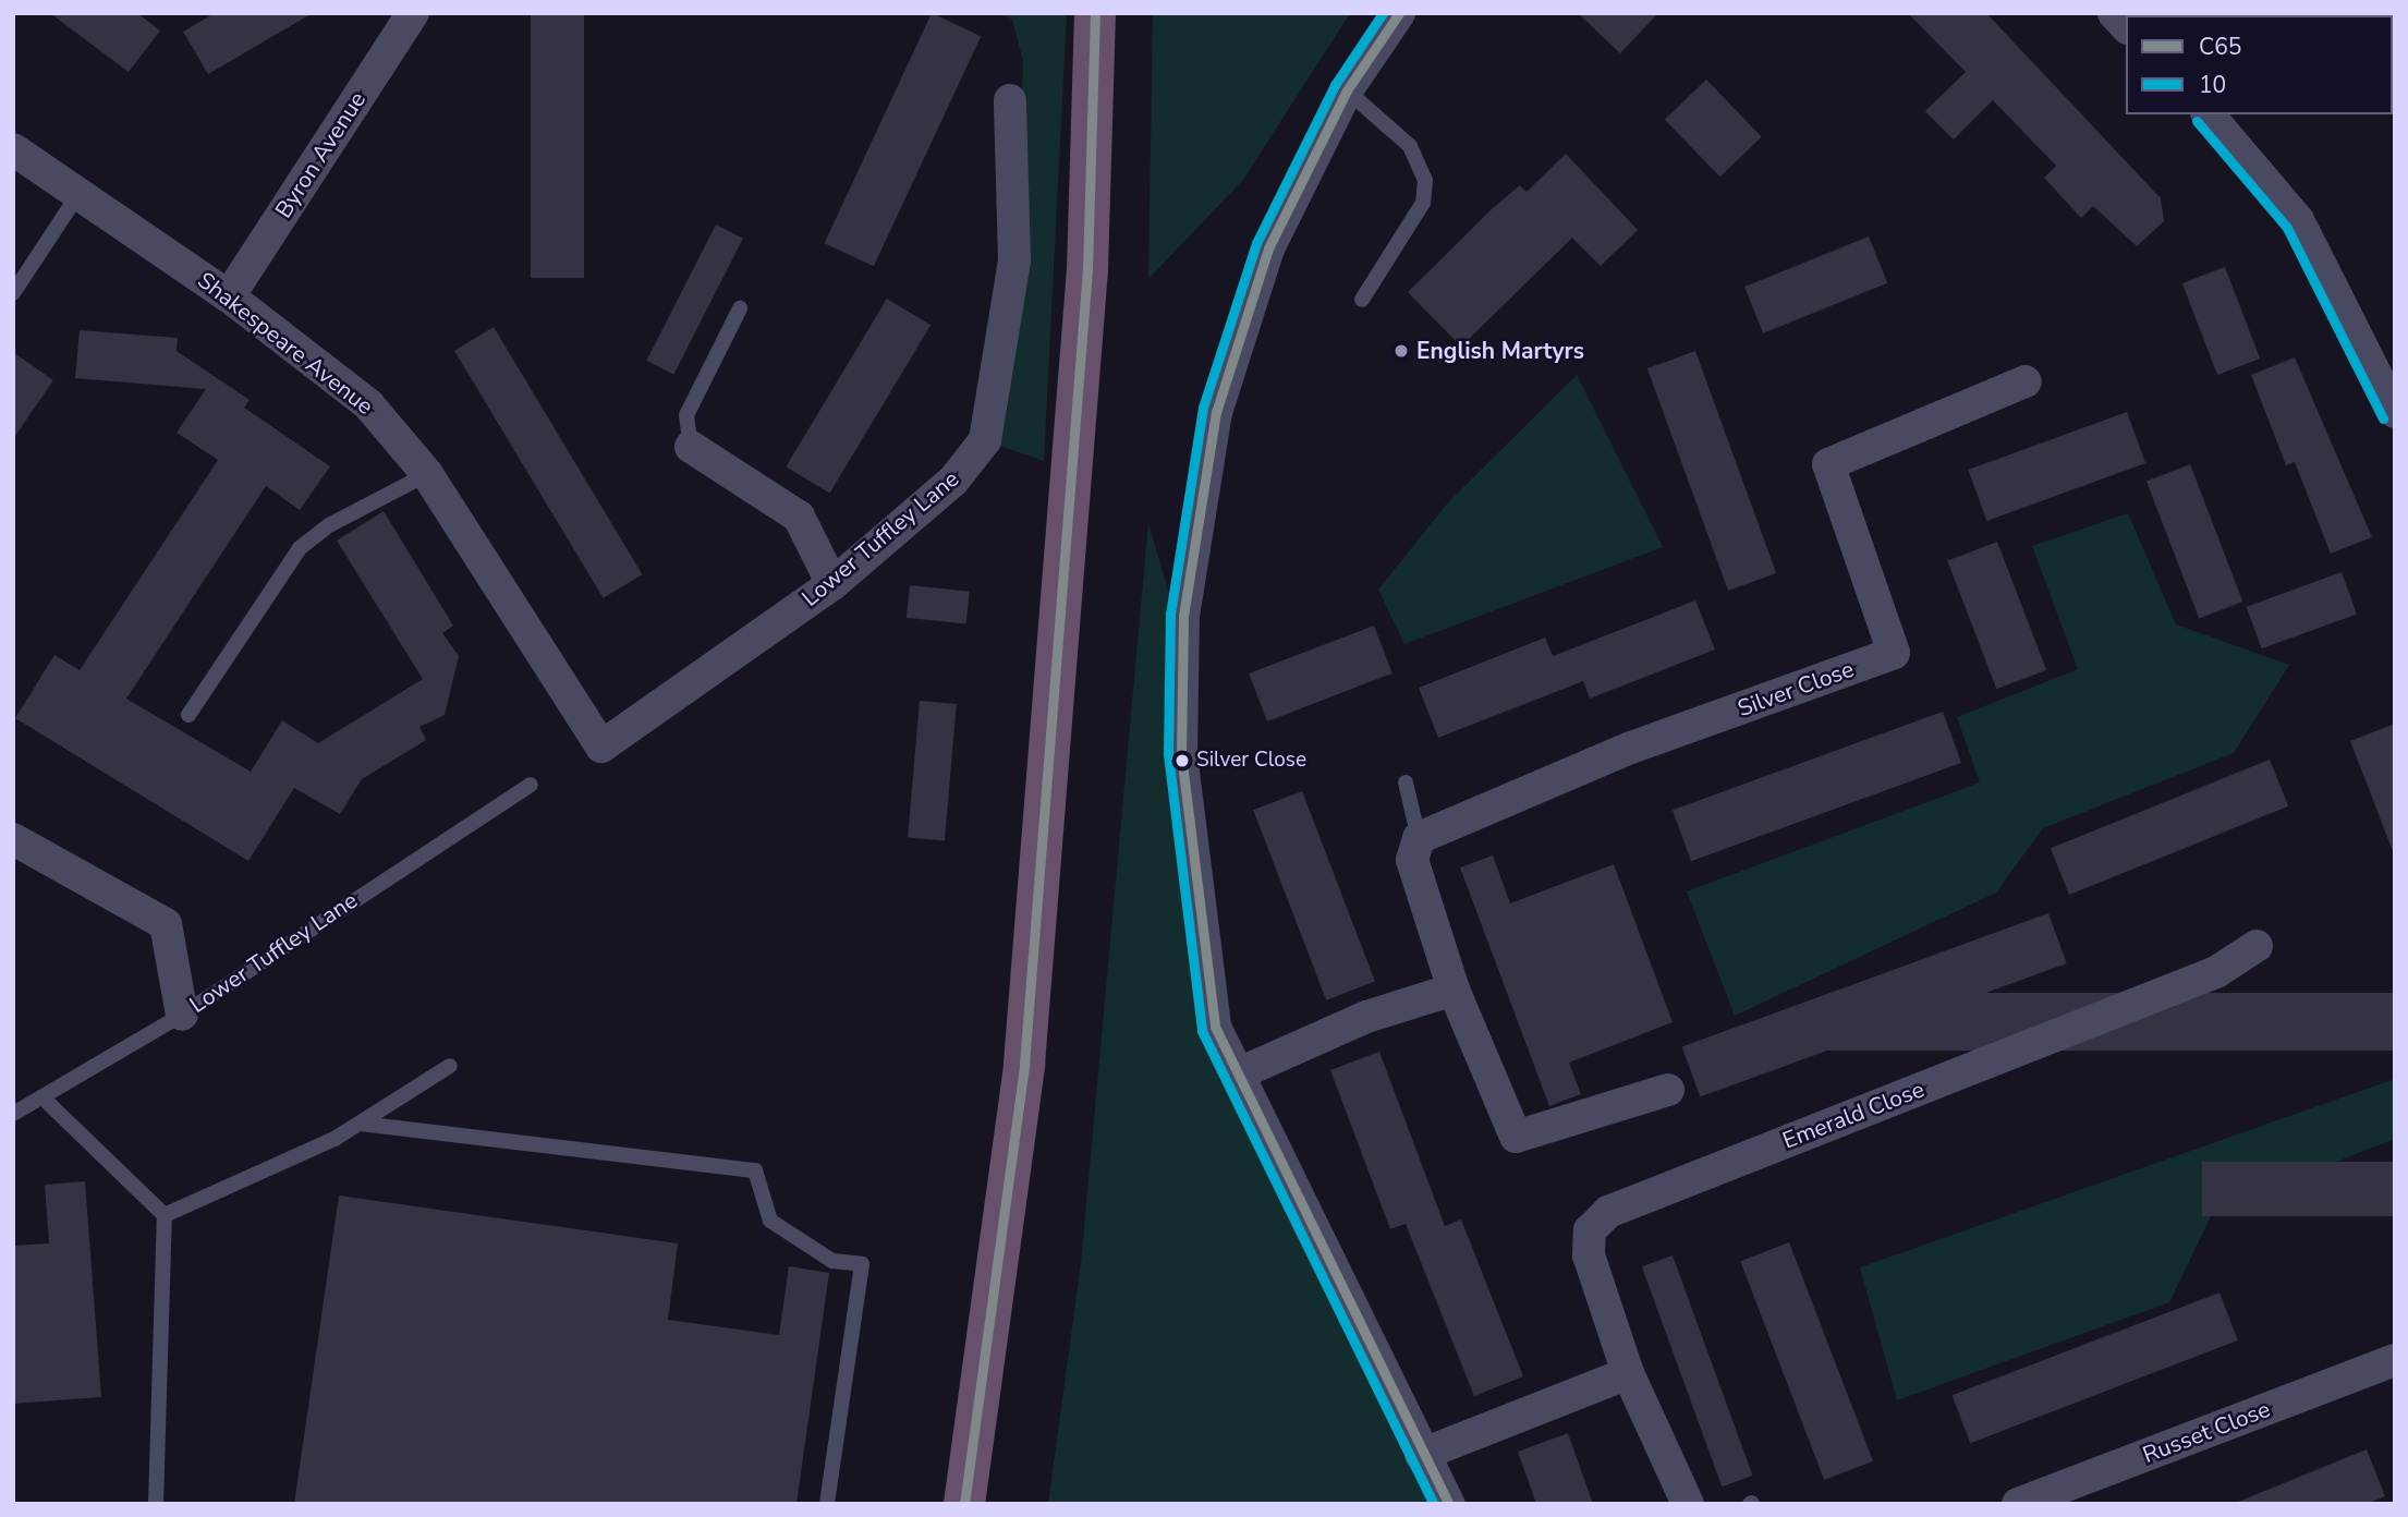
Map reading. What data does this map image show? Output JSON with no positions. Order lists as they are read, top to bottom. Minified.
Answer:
{"streets":{"street":["Byron Avenue","Shakespeare Avenue","Lower Tuffley Lane","Silver Close","Emerald Close","Russet Close"]},"crossings":[["Byron Avenue","Shakespeare Avenue"],["Shakespeare Avenue","Lower Tuffley Lane"]],"places":["English Martyrs","Silver Close"],"lines":["transit line C65","transit line 10"],"legend":["C65","10"]}
